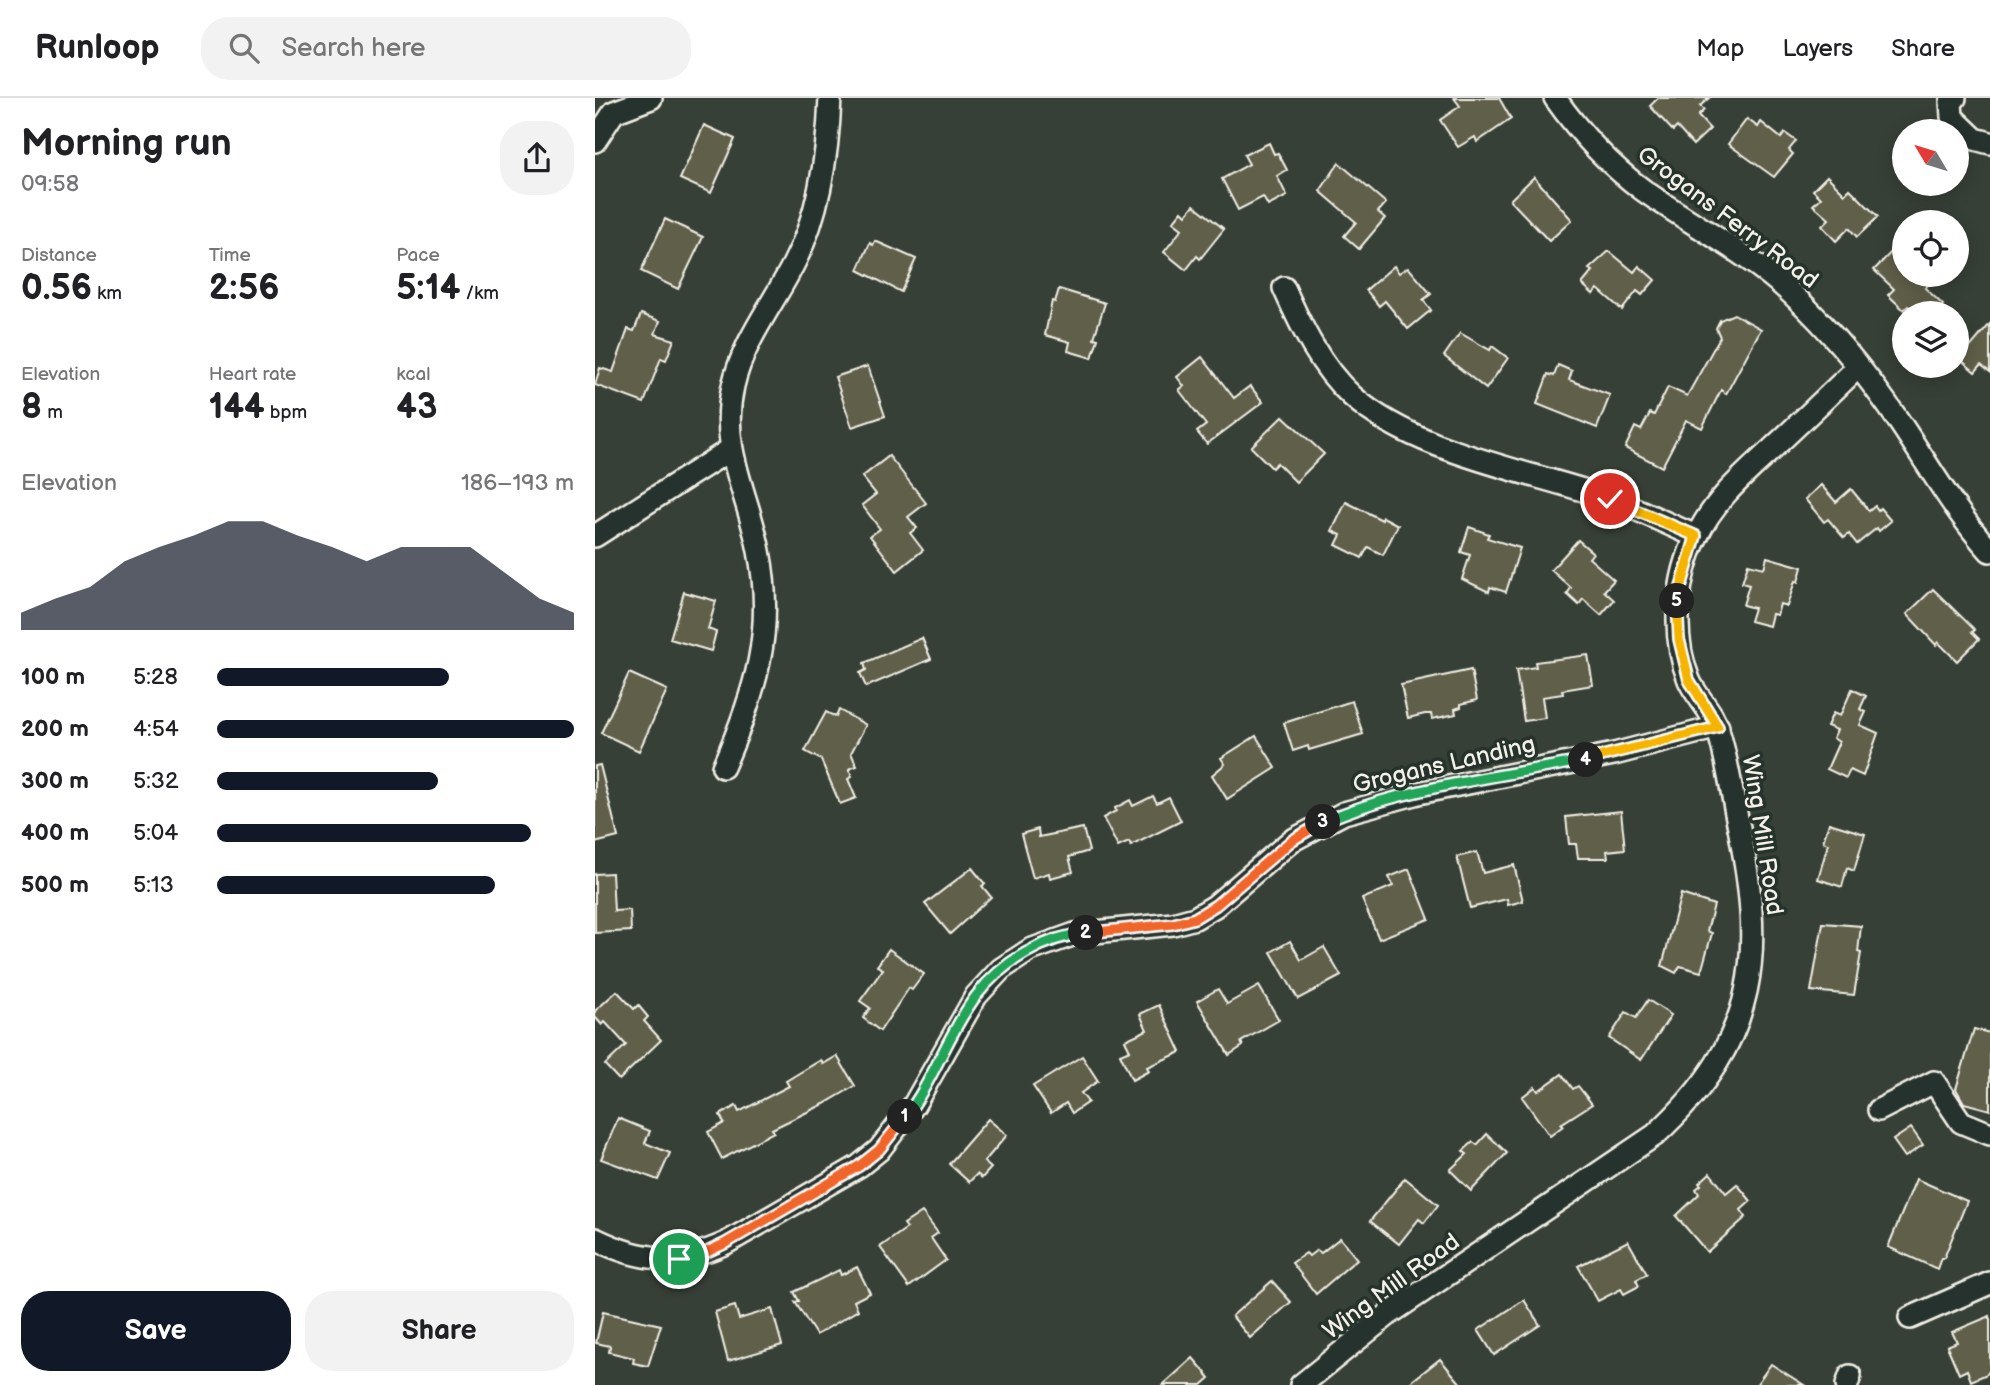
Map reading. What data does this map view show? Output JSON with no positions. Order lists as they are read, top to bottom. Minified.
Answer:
{"streets":{"street":["Grogans Ferry Road","Grogans Landing","Wing Mill Road"]},"crossings":[["Grogans Ferry Road","Wing Mill Road"],["Grogans Landing","Wing Mill Road"]],"north":"top left","page":{"header":"Runloop","search":"Search here","nav":["Map","Layers","Share"],"heading":["Morning run","09:58"],"stats":[["Distance","0.56 km"],["Time","2:56"],["Pace","5:14 /km"],["Elevation","8 m"],["Heart rate","144 bpm"],["kcal","43"]],"chart":["Elevation","186–193 m"],"pins":["5","4","3","2","1"],"list":[{"name":"100 m","note":"5:28"},{"name":"200 m","note":"4:54"},{"name":"300 m","note":"5:32"},{"name":"400 m","note":"5:04"},{"name":"500 m","note":"5:13"}],"buttons":["Save","Share"]}}
